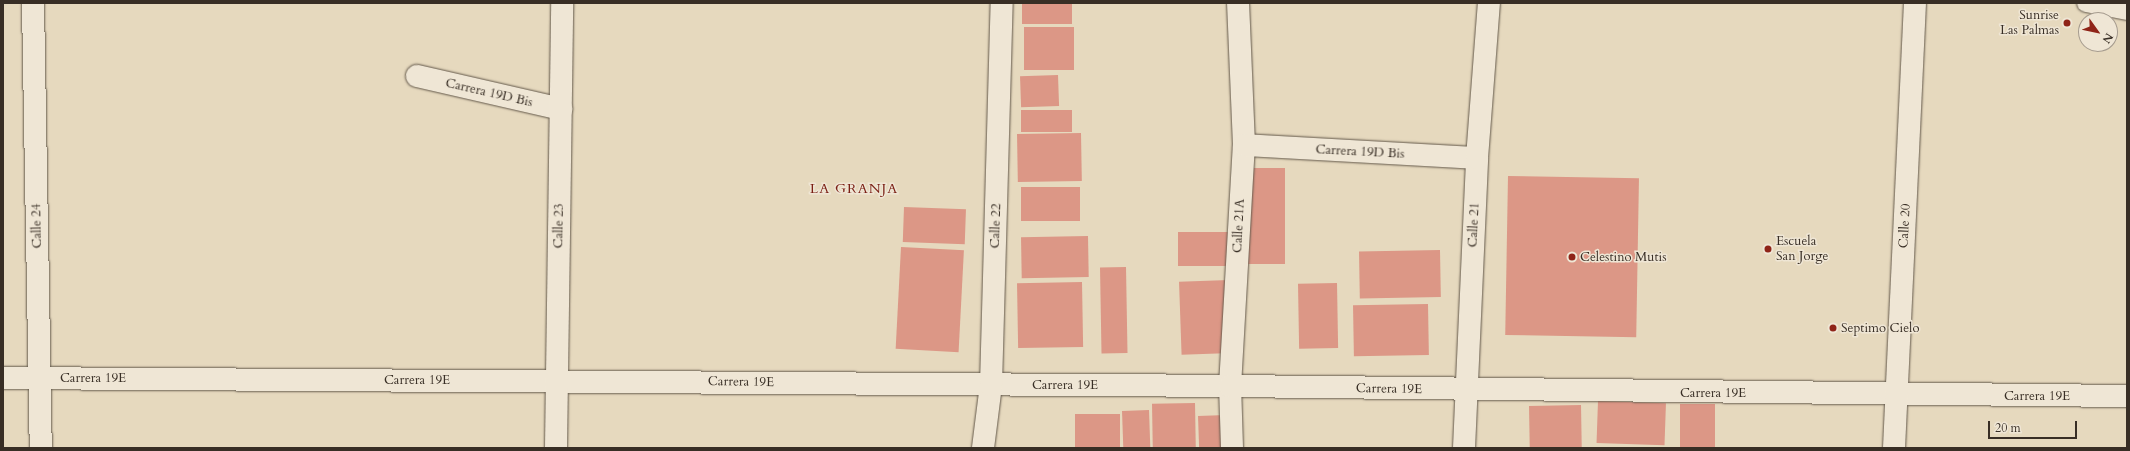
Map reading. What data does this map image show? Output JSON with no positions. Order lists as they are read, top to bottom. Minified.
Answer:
{"streets":{"street":["Carrera 19D Bis","Calle 21","Calle 24","Calle 23","Calle 22","Calle 21A","Calle 20","Carrera 19E"]},"crossings":[["Carrera 19D Bis","Calle 21"],["Carrera 19D Bis","Calle 23"],["Carrera 19D Bis","Calle 21A"],["Calle 21","Carrera 19E"],["Calle 24","Carrera 19E"],["Calle 23","Carrera 19E"],["Calle 22","Carrera 19E"],["Calle 21A","Carrera 19E"],["Calle 20","Carrera 19E"]],"districts":["LA GRANJA"],"places":["Sunrise Las Palmas","Escuela San Jorge","Celestino Mutis","Septimo Cielo"],"scale_bar":"20 m","north":"bottom right"}
